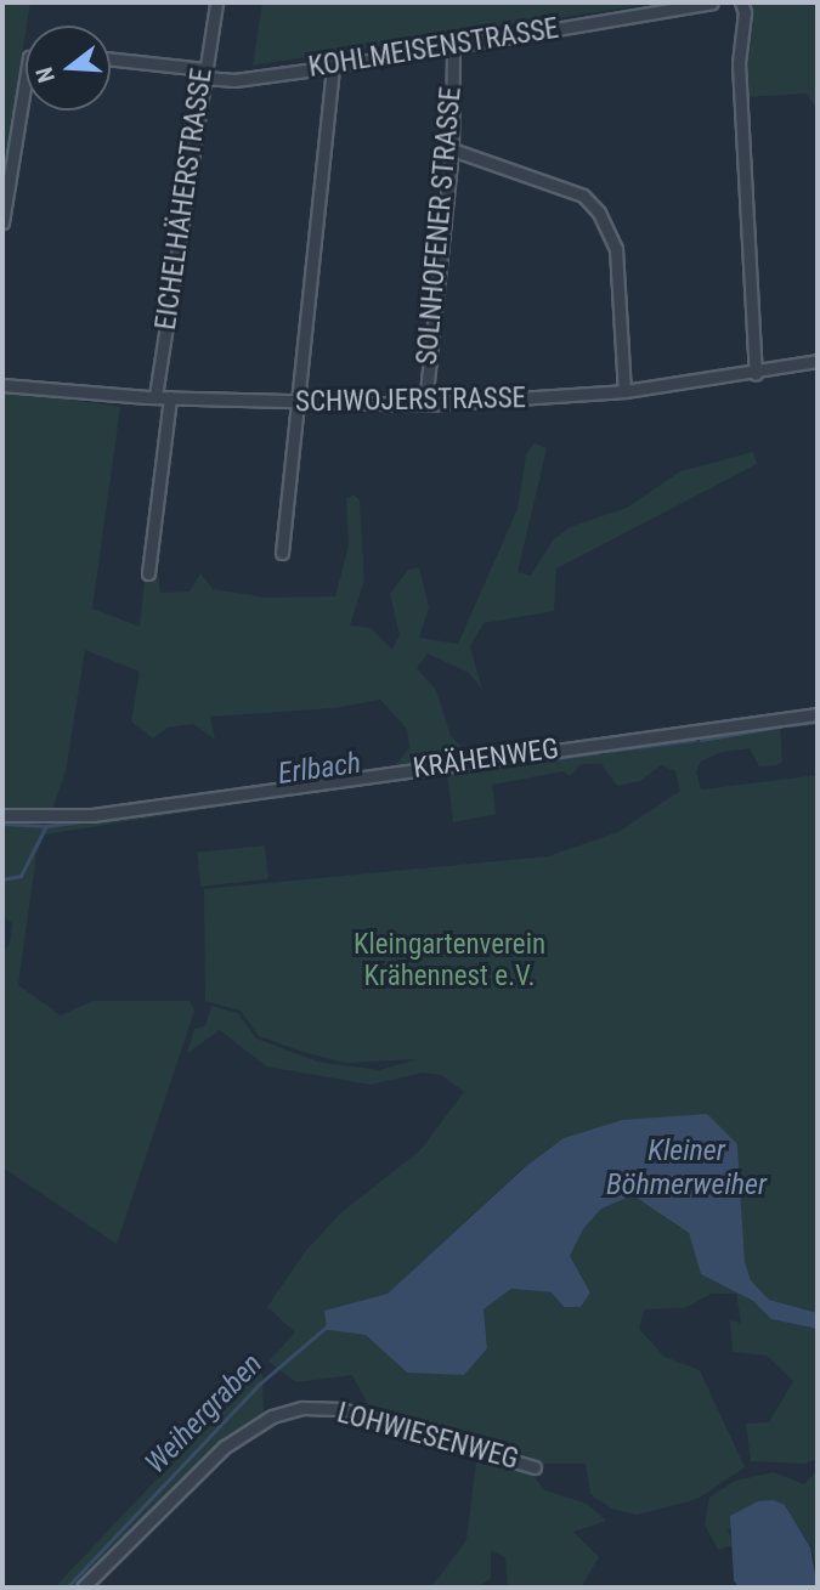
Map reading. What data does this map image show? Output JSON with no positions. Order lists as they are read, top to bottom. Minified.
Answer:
{"streets":{"street":["KOHLMEISENSTRASSE","EICHELHÄHERSTRASSE","SOLNHOFENER STRASSE","SCHWOJERSTRASSE","KRÄHENWEG","LOHWIESENWEG"]},"crossings":[["KOHLMEISENSTRASSE","EICHELHÄHERSTRASSE"],["KOHLMEISENSTRASSE","SOLNHOFENER STRASSE"],["EICHELHÄHERSTRASSE","SCHWOJERSTRASSE"],["SOLNHOFENER STRASSE","SCHWOJERSTRASSE"]],"water":["Erlbach","Kleiner Böhmerweiher","Weihergraben"],"parks":["Kleingartenverein Krähennest e.V."],"north":"left"}
